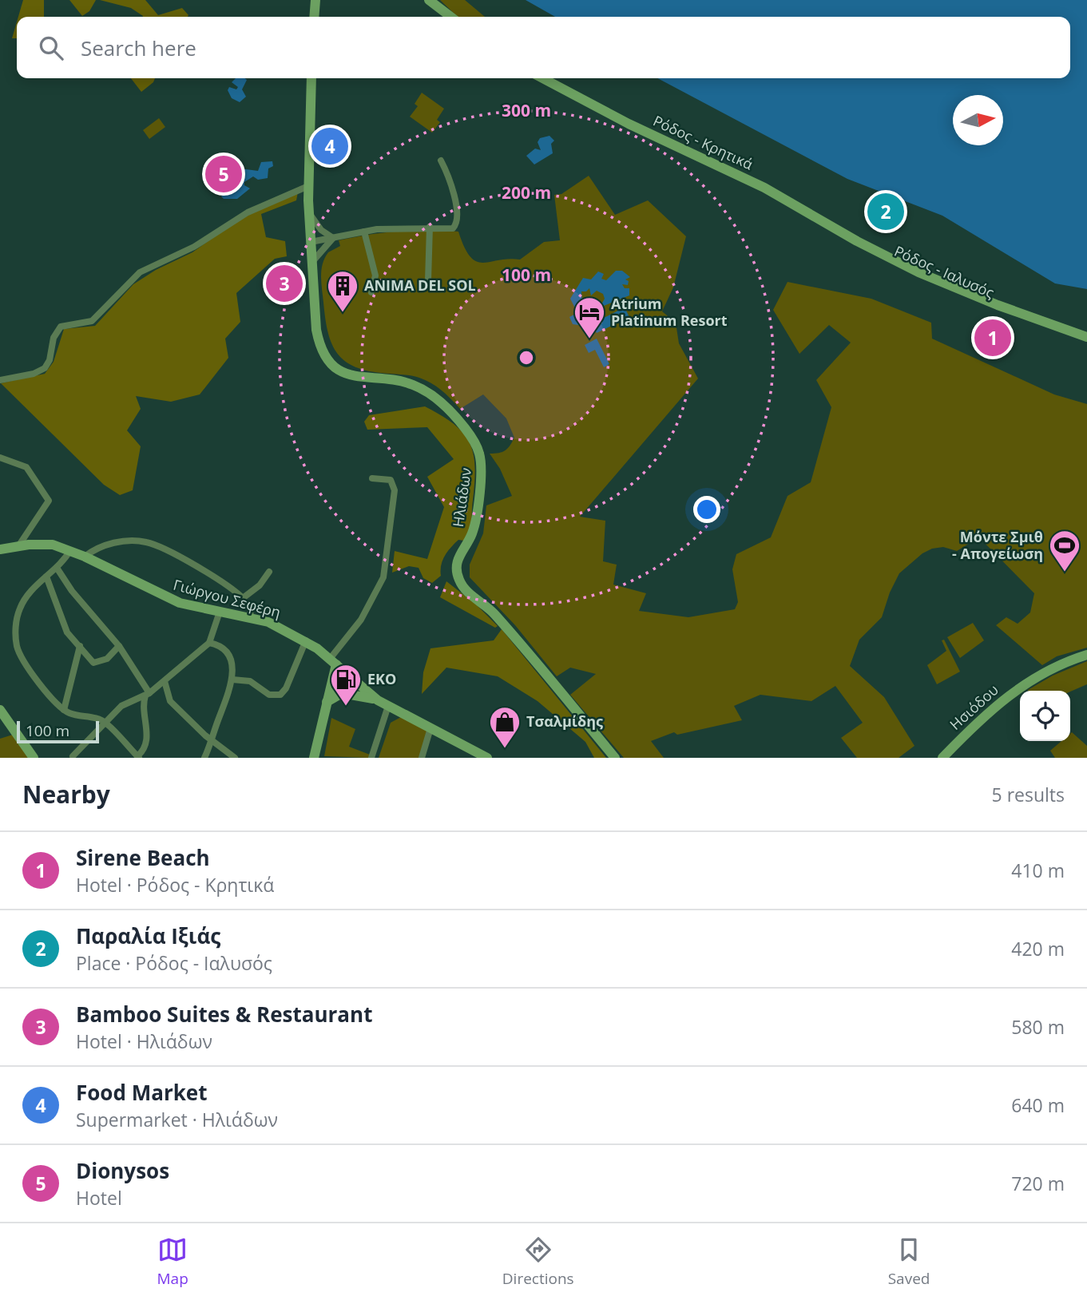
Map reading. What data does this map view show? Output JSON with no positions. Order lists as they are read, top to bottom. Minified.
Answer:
{"streets":{"main road":["Ρόδος - Κρητικά","Ρόδος - Ιαλυσός","Ηλιάδων","Γιώργου Σεφέρη","Ησιόδου"]},"crossings":[["Ρόδος - Κρητικά","Ρόδος - Ιαλυσός"]],"places":{"building":["ANIMA DEL SOL"],"hotel":["Atrium Platinum Resort"],"sports":["Μόντε Σμιθ - Απογείωση"],"fuel station":["EKO"],"shop":["Τσαλμίδης"]},"scale_bar":"100 m","north":"right","page":{"search":"Search here","pins":["4","5","2","3","1"],"scale":"100 m","heading":["Nearby","5 results"],"list":[{"mark":"1","name":"Sirene Beach","note":"Hotel · Ρόδος - Κρητικά","value":"410 m"},{"mark":"2","name":"Παραλία Ιξιάς","note":"Place · Ρόδος - Ιαλυσός","value":"420 m"},{"mark":"3","name":"Bamboo Suites & Restaurant","note":"Hotel · Ηλιάδων","value":"580 m"},{"mark":"4","name":"Food Market","note":"Supermarket · Ηλιάδων","value":"640 m"},{"mark":"5","name":"Dionysos","note":"Hotel","value":"720 m"}],"nav":["Map","Directions","Saved"]},"rings":["300 m","200 m","100 m"]}
